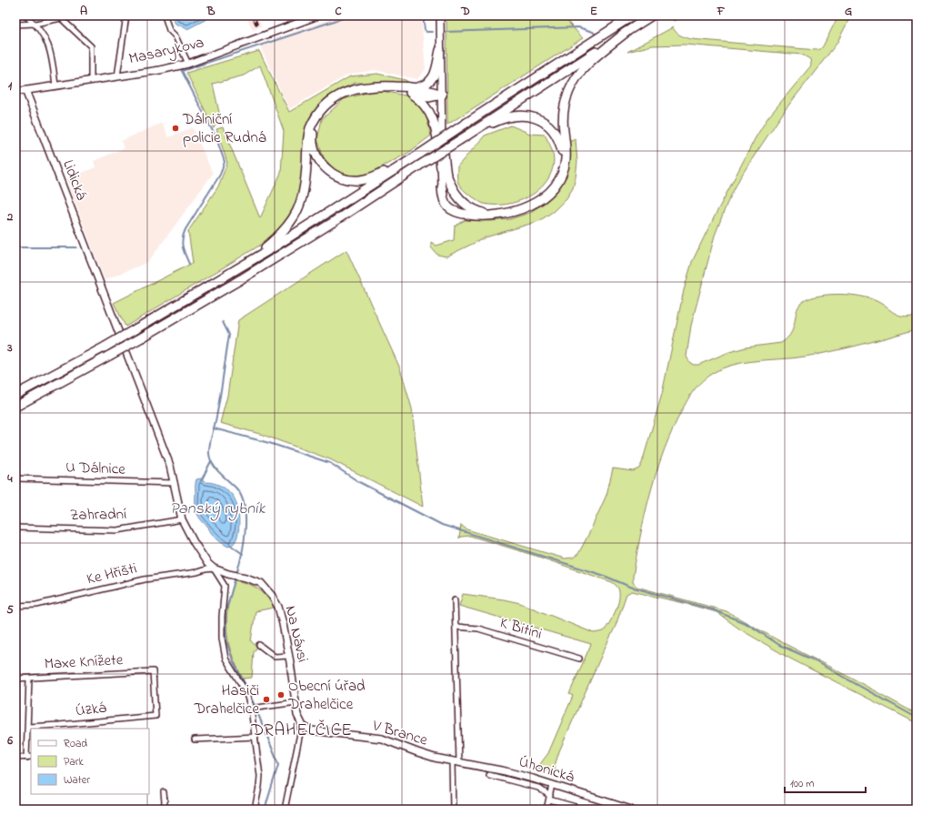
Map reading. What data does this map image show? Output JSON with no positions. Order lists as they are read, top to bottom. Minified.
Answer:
{"streets":{"main road":["Masarykova","Lidická","Na Návsi","V Brance","Úhonická"],"street":["U Dálnice","Zahradní","Ke Hřišti","K Bitíni","Maxe Knížete","Úzká"]},"crossings":[["Masarykova","Lidická"],["Lidická","U Dálnice"],["Lidická","Zahradní"],["Lidická","Ke Hřišti"],["Lidická","Na Návsi"],["Ke Hřišti","Na Návsi"],["Na Návsi","V Brance"],["Maxe Knížete","Úzká"],["V Brance","Úhonická"]],"districts":["DRAHELČICE"],"water":["Panský rybník"],"places":["Dálniční policie Rudná","Obecní úřad Drahelčice","Hasiči Drahelčice"],"legend":["Road","Park","Water"],"scale_bar":"100 m","grid":{"columns":["A","B","C","D","E","F","G"],"rows":["1","2","3","4","5","6"]}}
